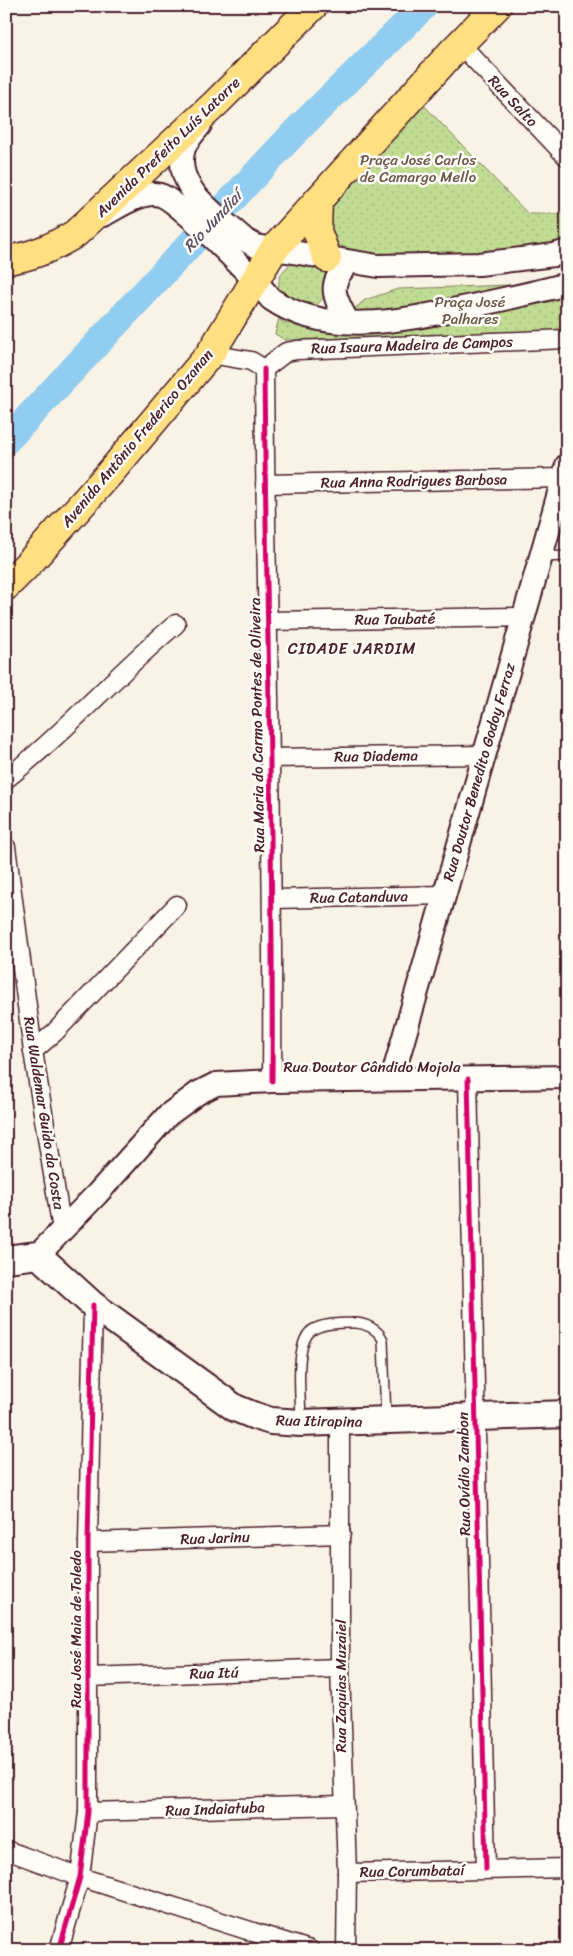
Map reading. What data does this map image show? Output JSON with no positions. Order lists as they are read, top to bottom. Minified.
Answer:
{"streets":{"main road":["Avenida Prefeito Luís Latorre","Avenida Antônio Frederico Ozanan","Rua Itirapina"],"street":["Rua Salto","Rua Isaura Madeira de Campos","Rua Anna Rodrigues Barbosa","Rua Taubaté","Rua Maria do Carmo Pontes de Oliveira","Rua Diadema","Rua Doutor Benedito Godoy Ferraz","Rua Catanduva","Rua Doutor Cândido Mojola","Rua Waldemar Guido da Costa","Rua Ovídio Zambon","Rua Jarinu","Rua José Maia de Toledo","Rua Itú","Rua Zaquias Muzaiel","Rua Indaiatuba","Rua Corumbataí"]},"crossings":[["Rua Isaura Madeira de Campos","Rua Maria do Carmo Pontes de Oliveira"],["Rua Anna Rodrigues Barbosa","Rua Maria do Carmo Pontes de Oliveira"],["Rua Anna Rodrigues Barbosa","Rua Doutor Benedito Godoy Ferraz"],["Rua Taubaté","Rua Maria do Carmo Pontes de Oliveira"],["Rua Taubaté","Rua Doutor Benedito Godoy Ferraz"],["Rua Maria do Carmo Pontes de Oliveira","Rua Diadema"],["Rua Maria do Carmo Pontes de Oliveira","Rua Catanduva"],["Rua Maria do Carmo Pontes de Oliveira","Rua Doutor Cândido Mojola"],["Rua Diadema","Rua Doutor Benedito Godoy Ferraz"],["Rua Doutor Benedito Godoy Ferraz","Rua Catanduva"],["Rua Doutor Benedito Godoy Ferraz","Rua Doutor Cândido Mojola"],["Rua Doutor Cândido Mojola","Rua Waldemar Guido da Costa"],["Rua Doutor Cândido Mojola","Rua Itirapina"],["Rua Doutor Cândido Mojola","Rua Ovídio Zambon"],["Rua Itirapina","Rua Ovídio Zambon"],["Rua Itirapina","Rua José Maia de Toledo"],["Rua Itirapina","Rua Zaquias Muzaiel"],["Rua Ovídio Zambon","Rua Corumbataí"],["Rua Jarinu","Rua José Maia de Toledo"],["Rua Jarinu","Rua Zaquias Muzaiel"],["Rua José Maia de Toledo","Rua Itú"],["Rua José Maia de Toledo","Rua Indaiatuba"],["Rua Itú","Rua Zaquias Muzaiel"],["Rua Zaquias Muzaiel","Rua Indaiatuba"],["Rua Zaquias Muzaiel","Rua Corumbataí"]],"districts":["CIDADE JARDIM"],"water":["Rio Jundiaí"],"parks":["Praça José Carlos de Camargo Mello","Praça José Palhares"]}
